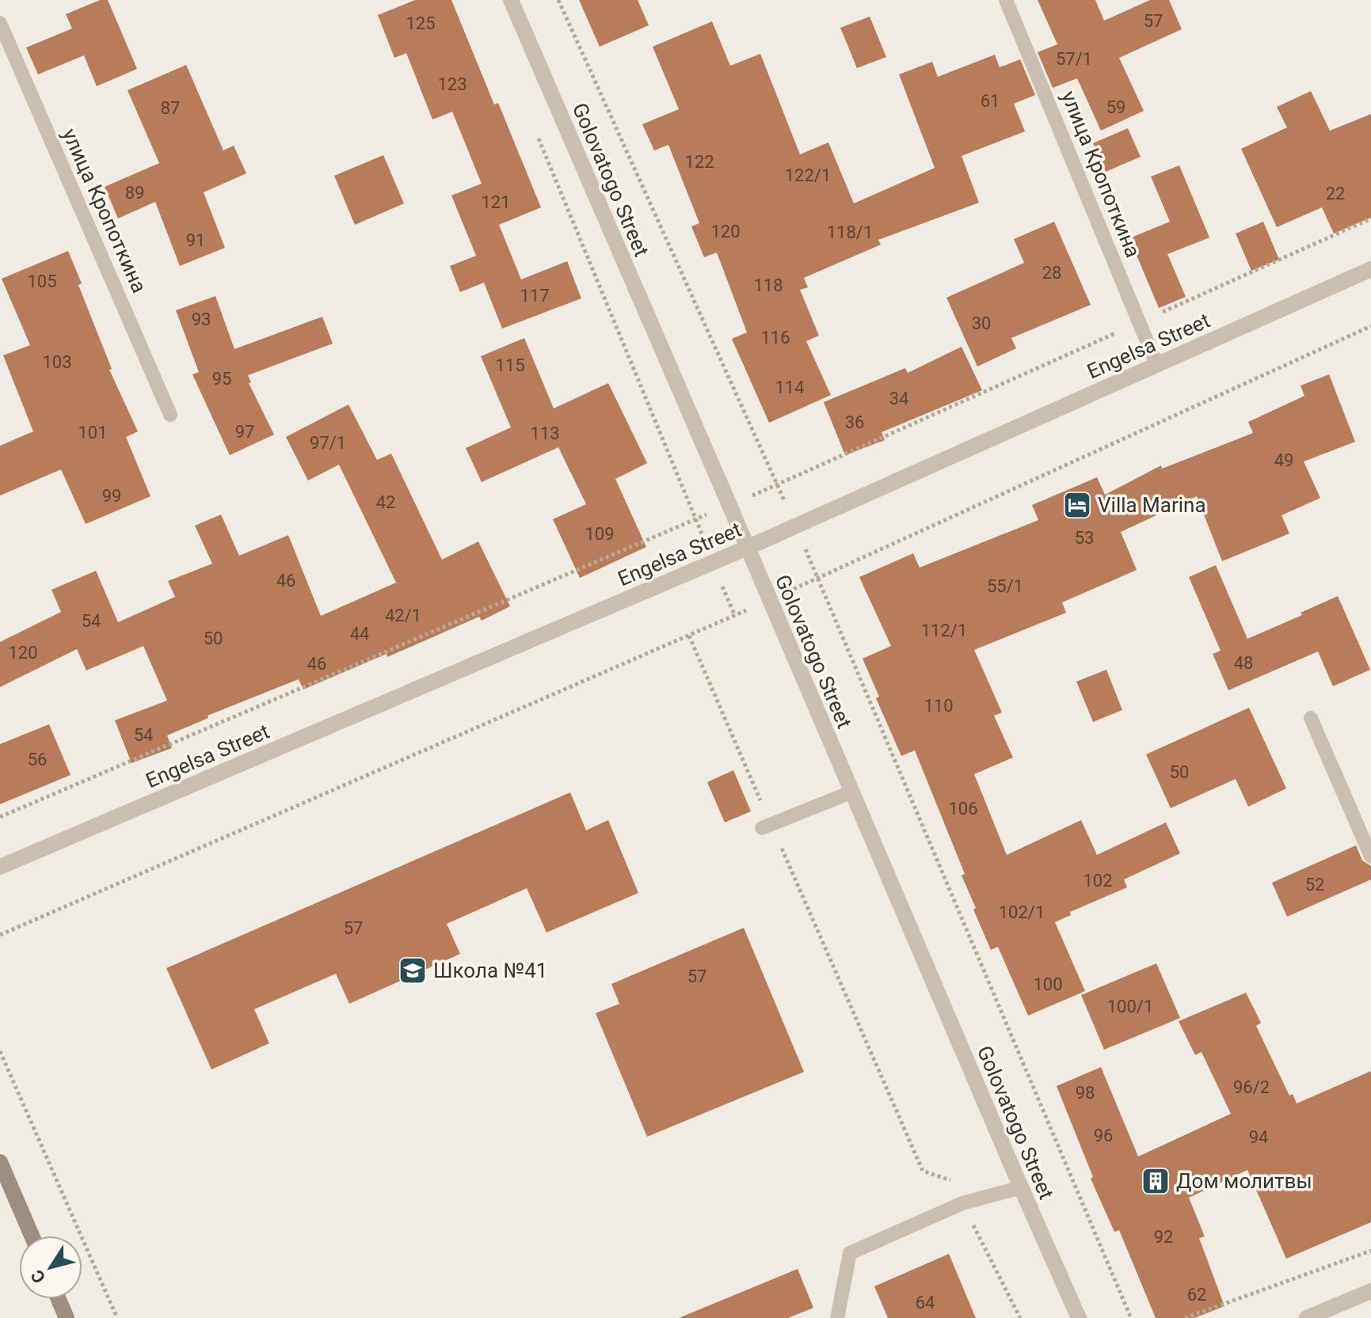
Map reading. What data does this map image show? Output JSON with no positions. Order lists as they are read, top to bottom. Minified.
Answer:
{"streets":{"street":["Golovatogo Street","Engelsa Street"],"lane":["улица Кропоткина"]},"crossings":[["улица Кропоткина","Engelsa Street"],["Golovatogo Street","Engelsa Street"]],"places":{"hotel":["Villa Marina"],"school or university":["Школа №41"],"building":["Дом молитвы"]},"house_numbers":["57","125","57/1","123","61","59","87","122","122/1","89","22","121","120","118/1","91","28","105","118","117","93","30","116","103","115","95","114","34","36","97","101","113","97/1","49","99","42","109","53","46","55/1","42/1","54","112/1","44","50","120","48","46","110","54","56","50","106","102","52","102/1","57","57","100","100/1","96/2","98","96","94","92","62","64"],"north":"bottom left"}
